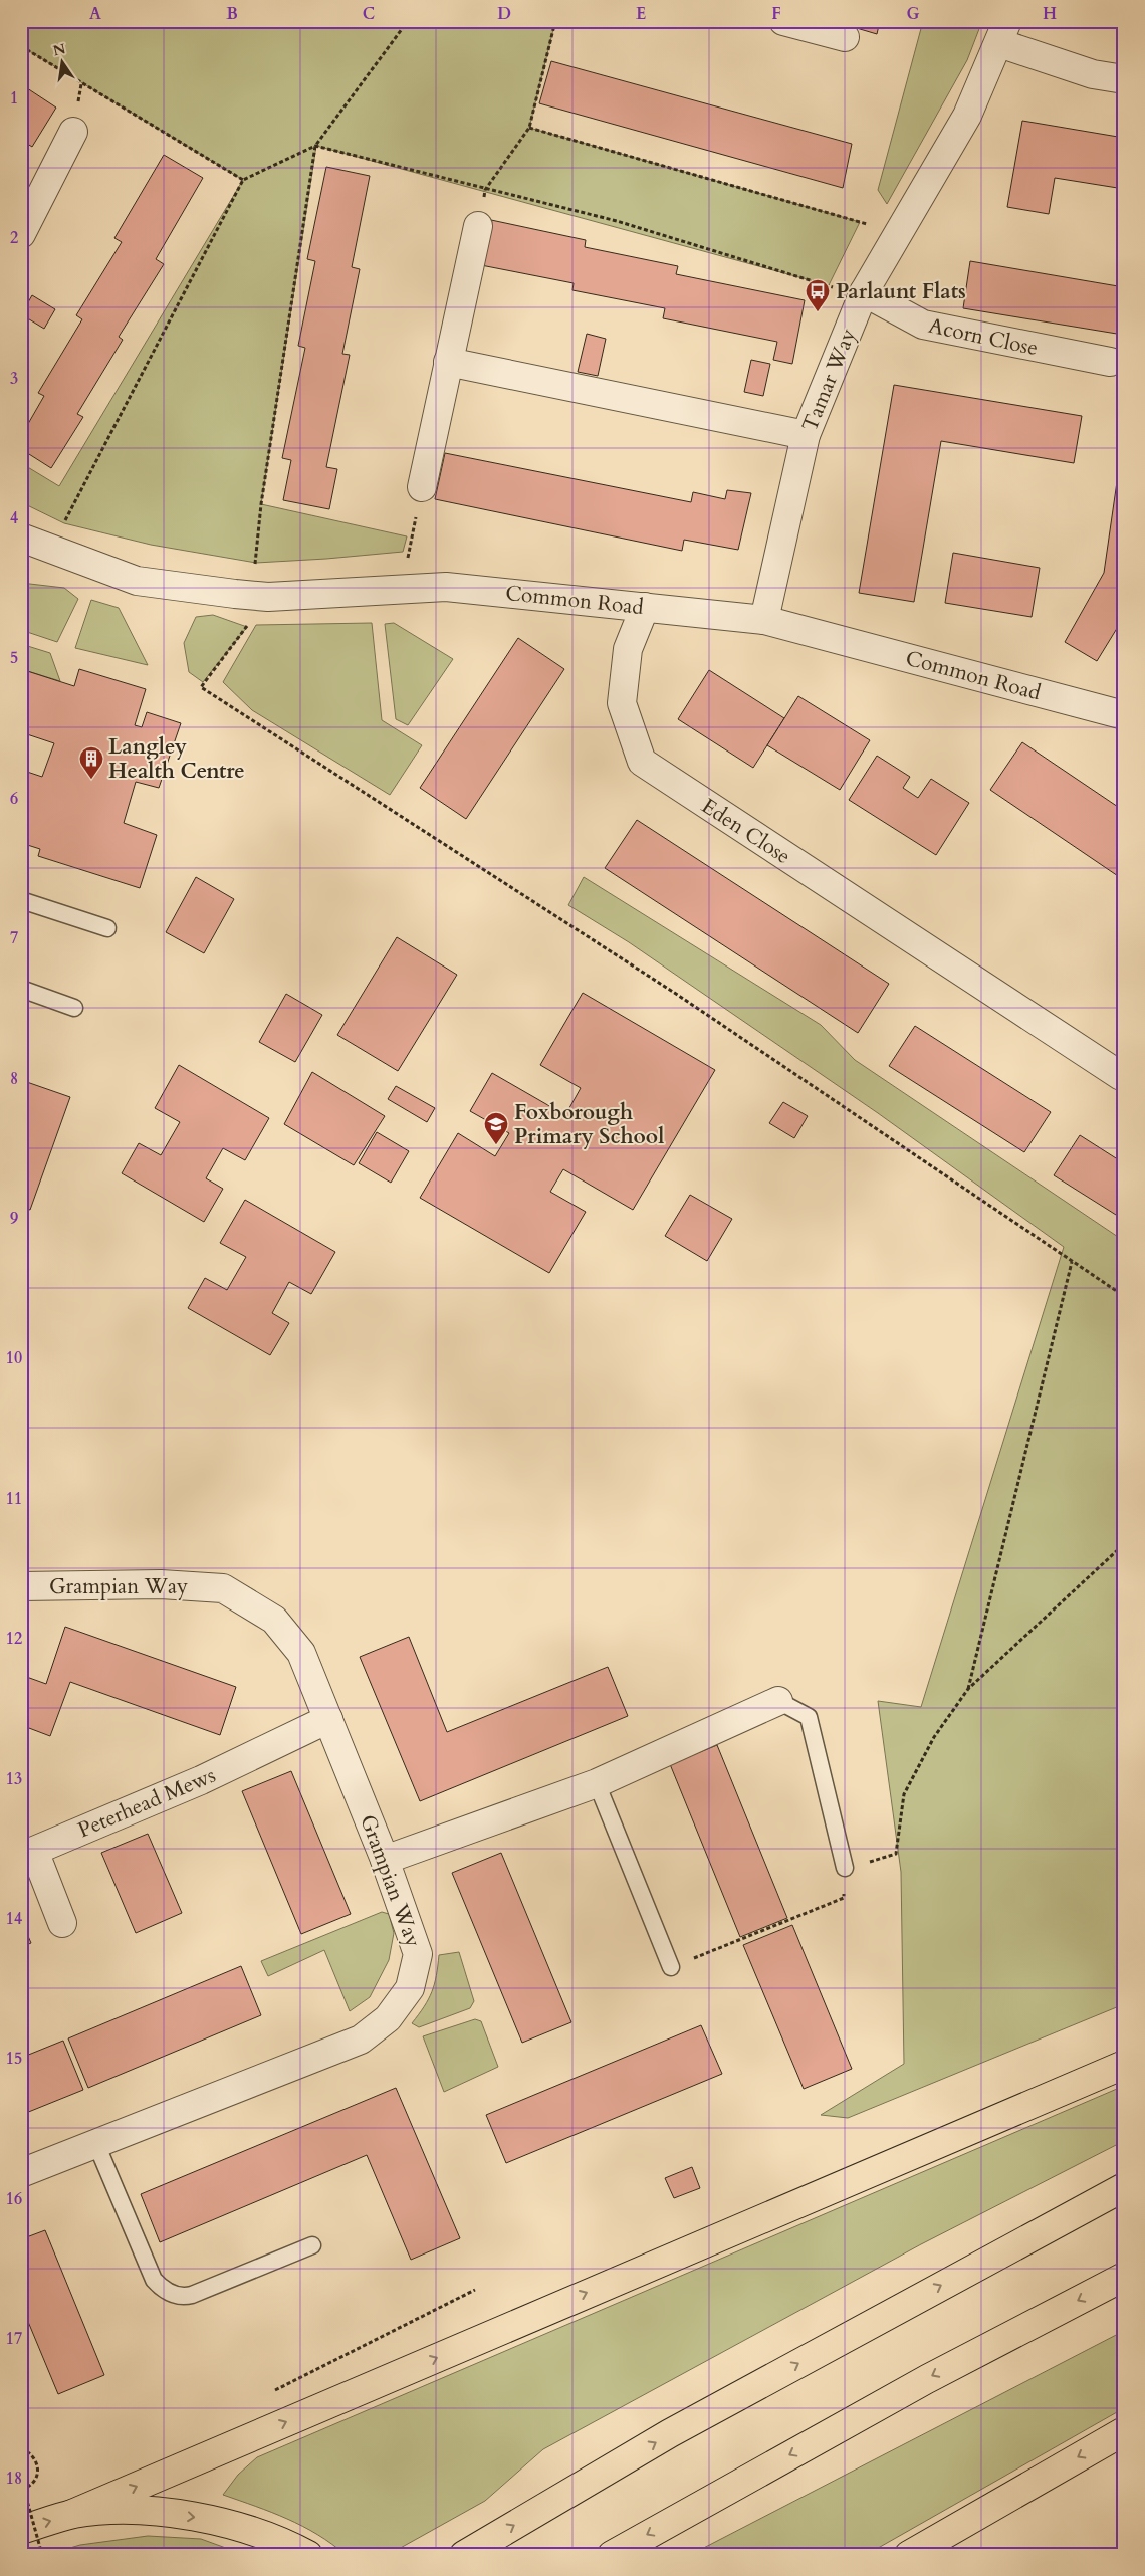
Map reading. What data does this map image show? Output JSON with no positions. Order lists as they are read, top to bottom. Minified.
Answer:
{"streets":{"street":["Acorn Close","Tamar Way","Common Road","Eden Close","Grampian Way","Peterhead Mews"]},"crossings":[["Acorn Close","Tamar Way"],["Tamar Way","Common Road"],["Common Road","Eden Close"],["Grampian Way","Peterhead Mews"]],"places":{"bus stop":["Parlaunt Flats"],"building":["Langley Health Centre"],"school or university":["Foxborough Primary School"]},"north":"top","grid":{"columns":["A","B","C","D","E","F","G","H"],"rows":["1","2","3","4","5","6","7","8","9","10","11","12","13","14","15","16","17","18"]}}
